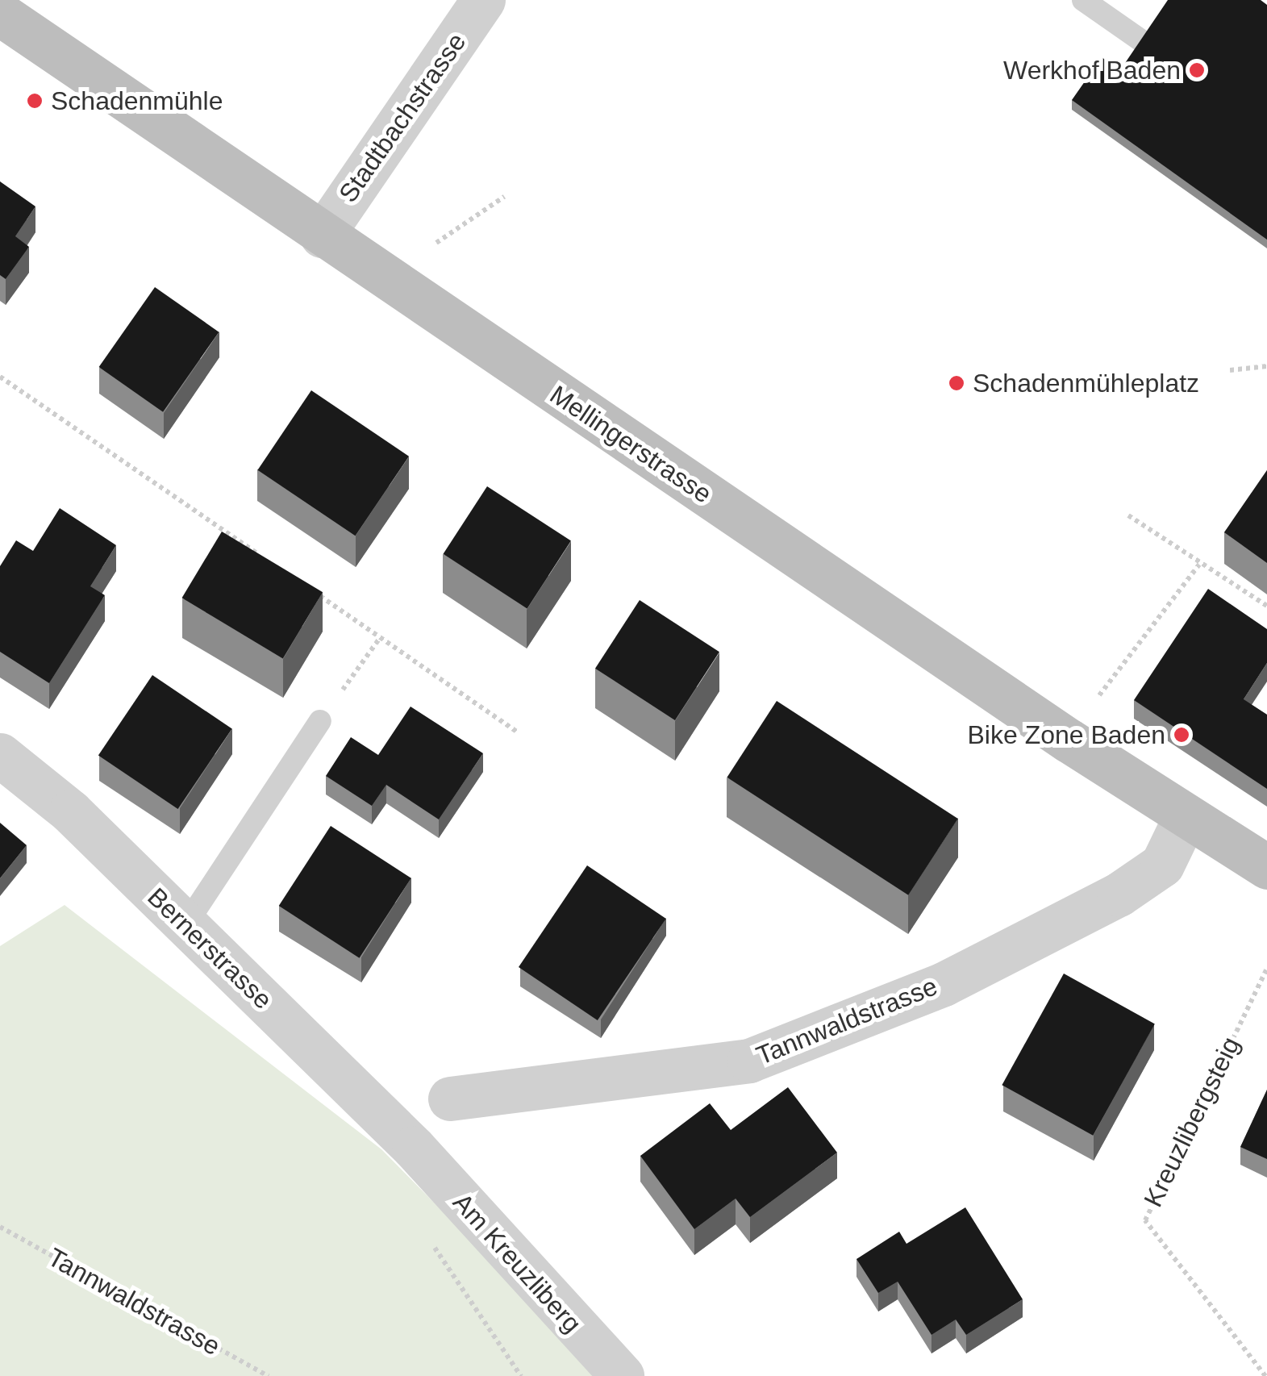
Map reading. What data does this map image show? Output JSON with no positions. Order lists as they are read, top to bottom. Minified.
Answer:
{"streets":{"main road":["Mellingerstrasse"],"street":["Stadtbachstrasse","Bernerstrasse","Tannwaldstrasse","Am Kreuzliberg"],"path":["Kreuzlibergsteig"]},"crossings":[["Stadtbachstrasse","Mellingerstrasse"],["Mellingerstrasse","Tannwaldstrasse"],["Bernerstrasse","Am Kreuzliberg"]],"places":["Werkhof Baden","Schadenmühle","Schadenmühleplatz","Bike Zone Baden"]}
